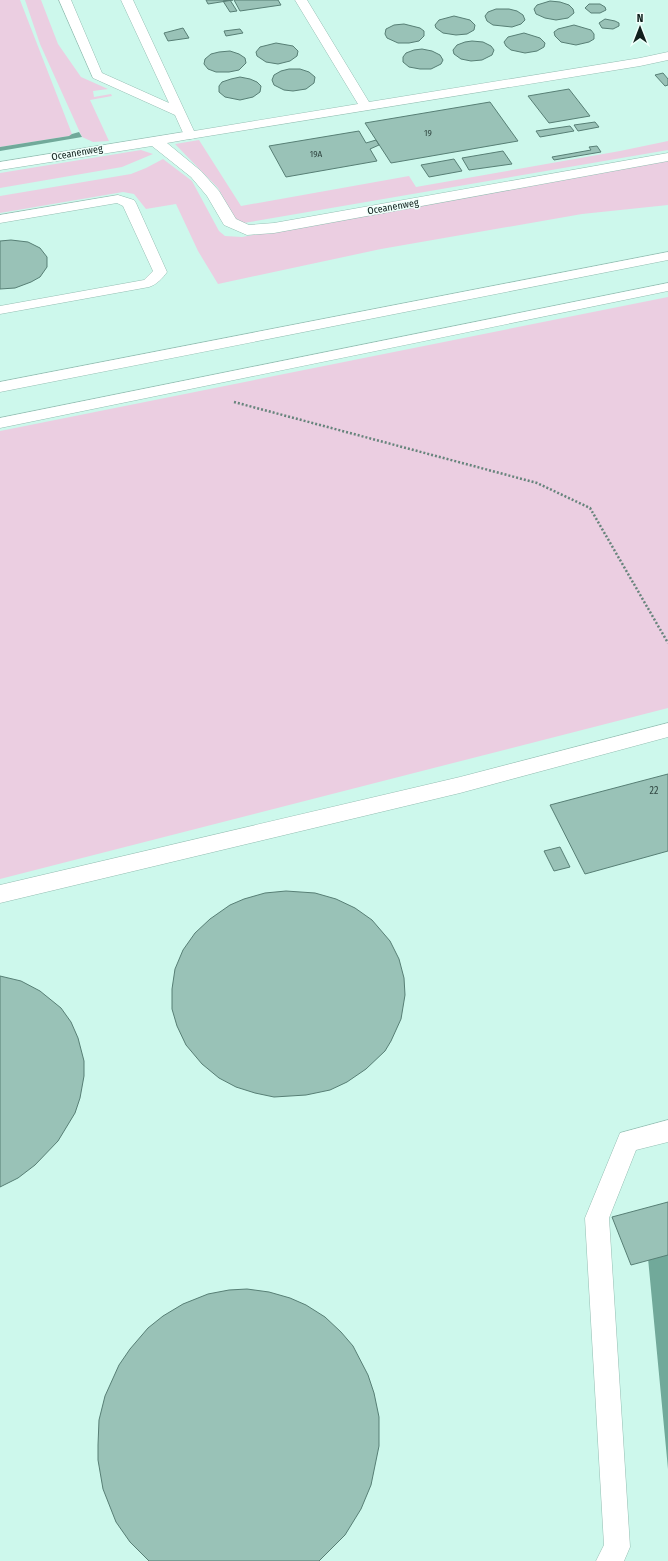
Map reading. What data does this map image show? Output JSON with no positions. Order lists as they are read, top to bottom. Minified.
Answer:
{"streets":{"street":["Oceanenweg"]},"house_numbers":["19","19A","22"],"north":"top"}
